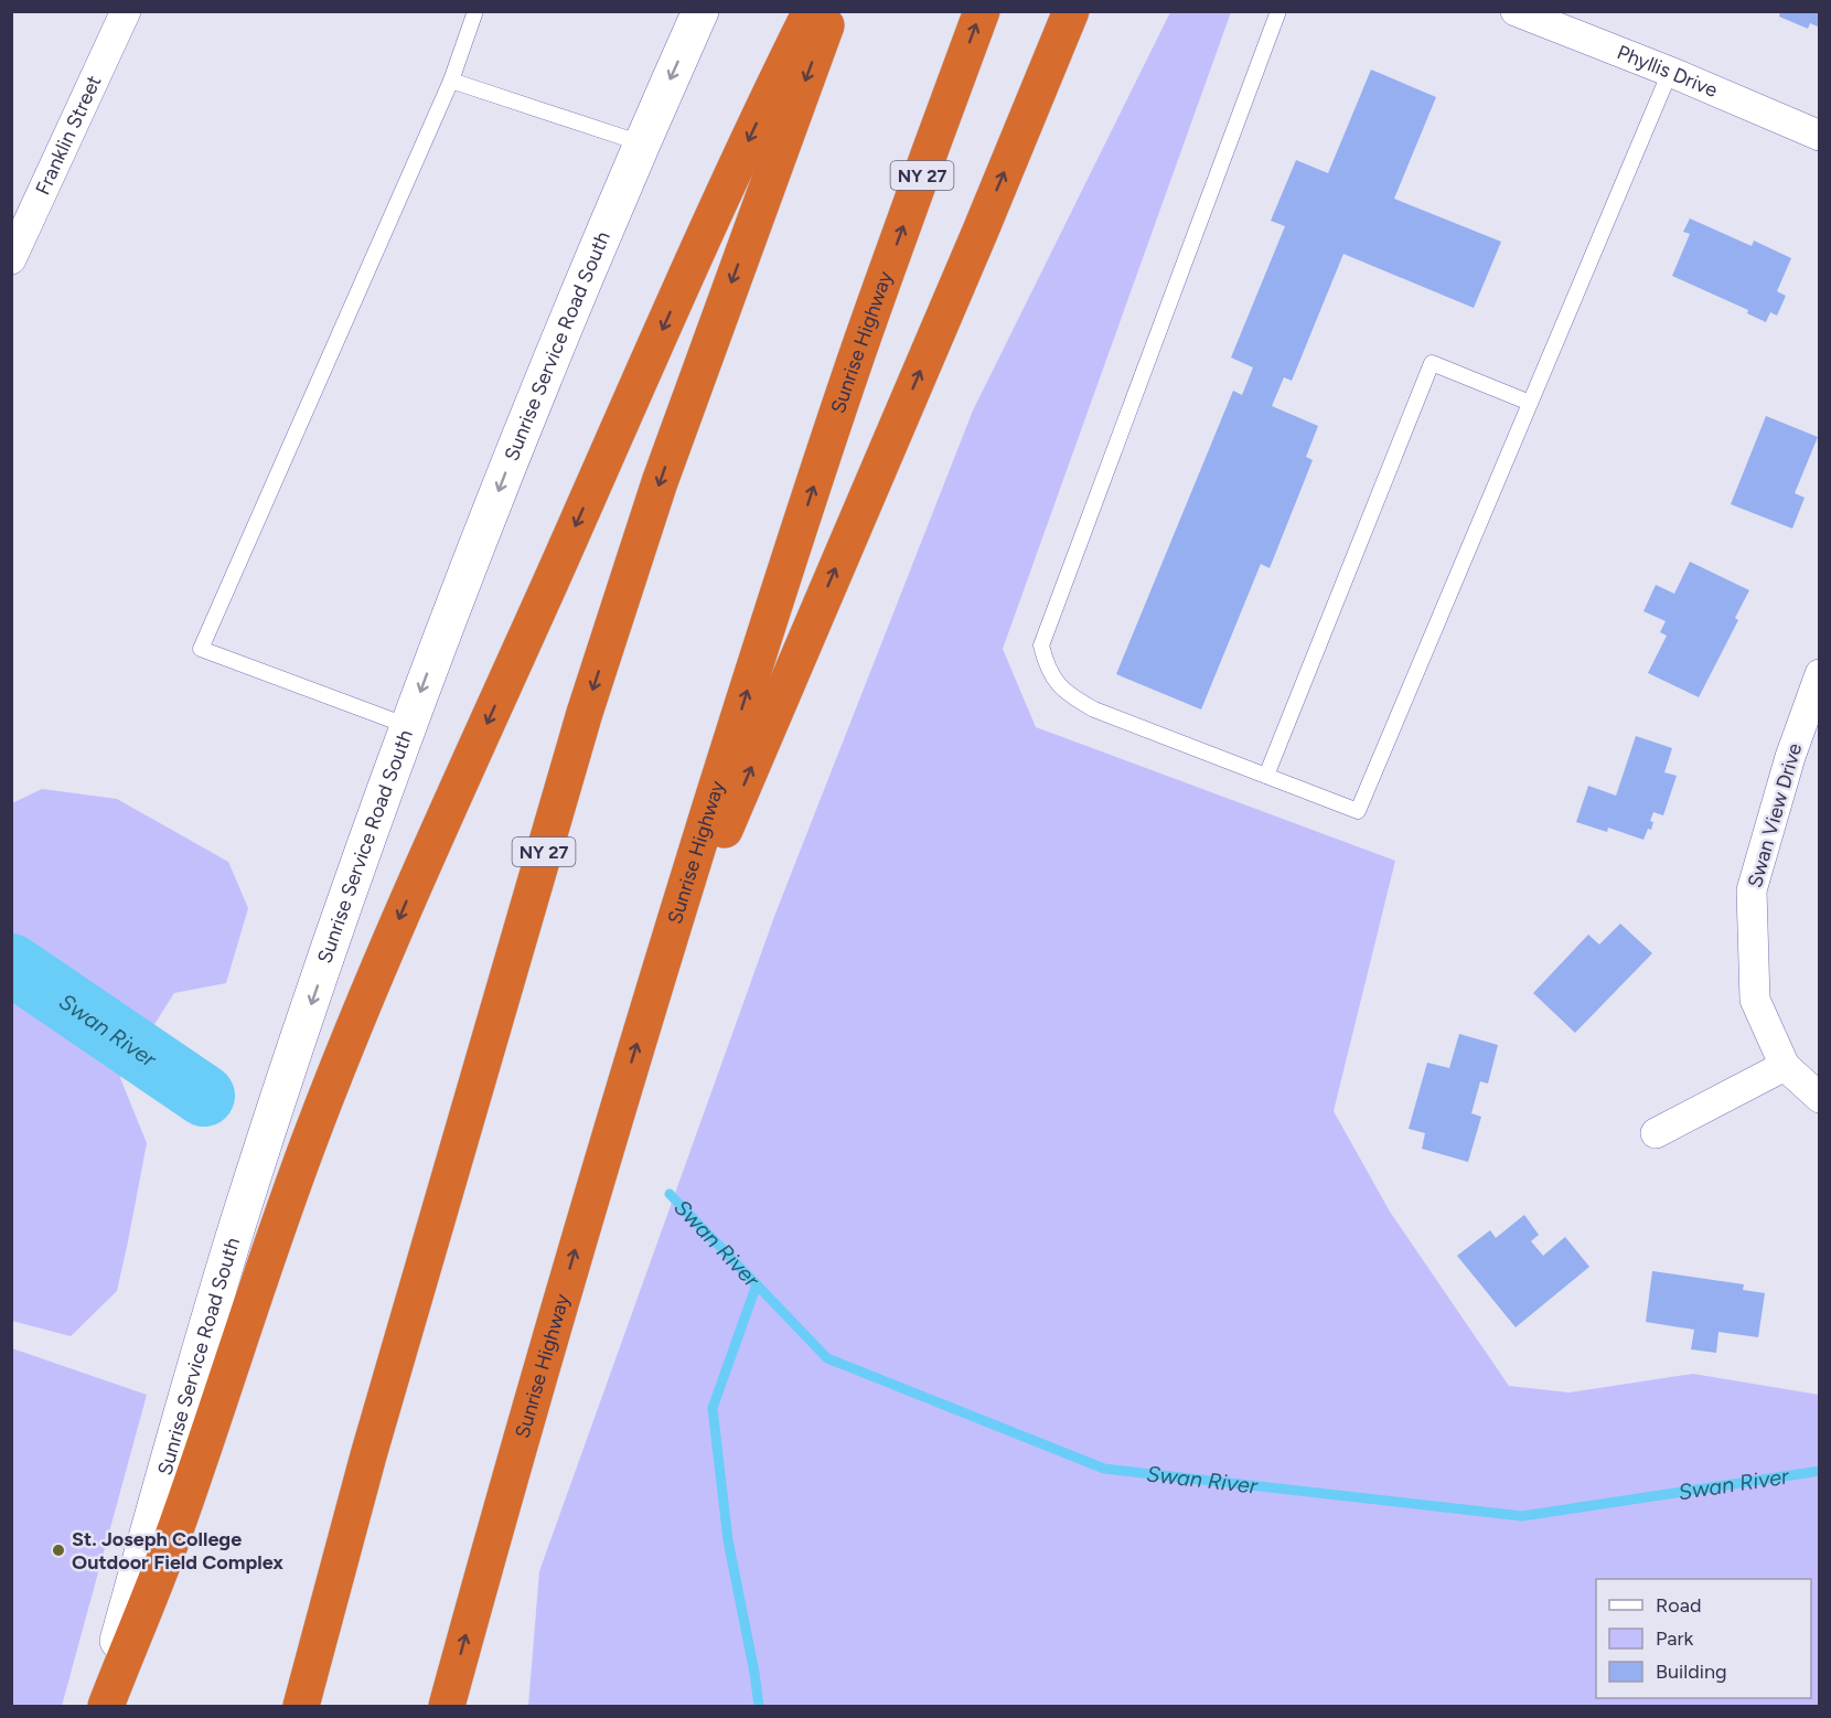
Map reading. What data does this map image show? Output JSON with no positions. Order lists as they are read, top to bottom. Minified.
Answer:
{"streets":{"highway":["NY 27","Sunrise Highway"],"main road":["Sunrise Service Road South"],"street":["Phyllis Drive","Franklin Street","Swan View Drive"]},"one_way":["Sunrise Service Road South"],"water":["Swan River"],"places":["St. Joseph College Outdoor Field Complex"],"legend":["Road","Park","Building"]}
